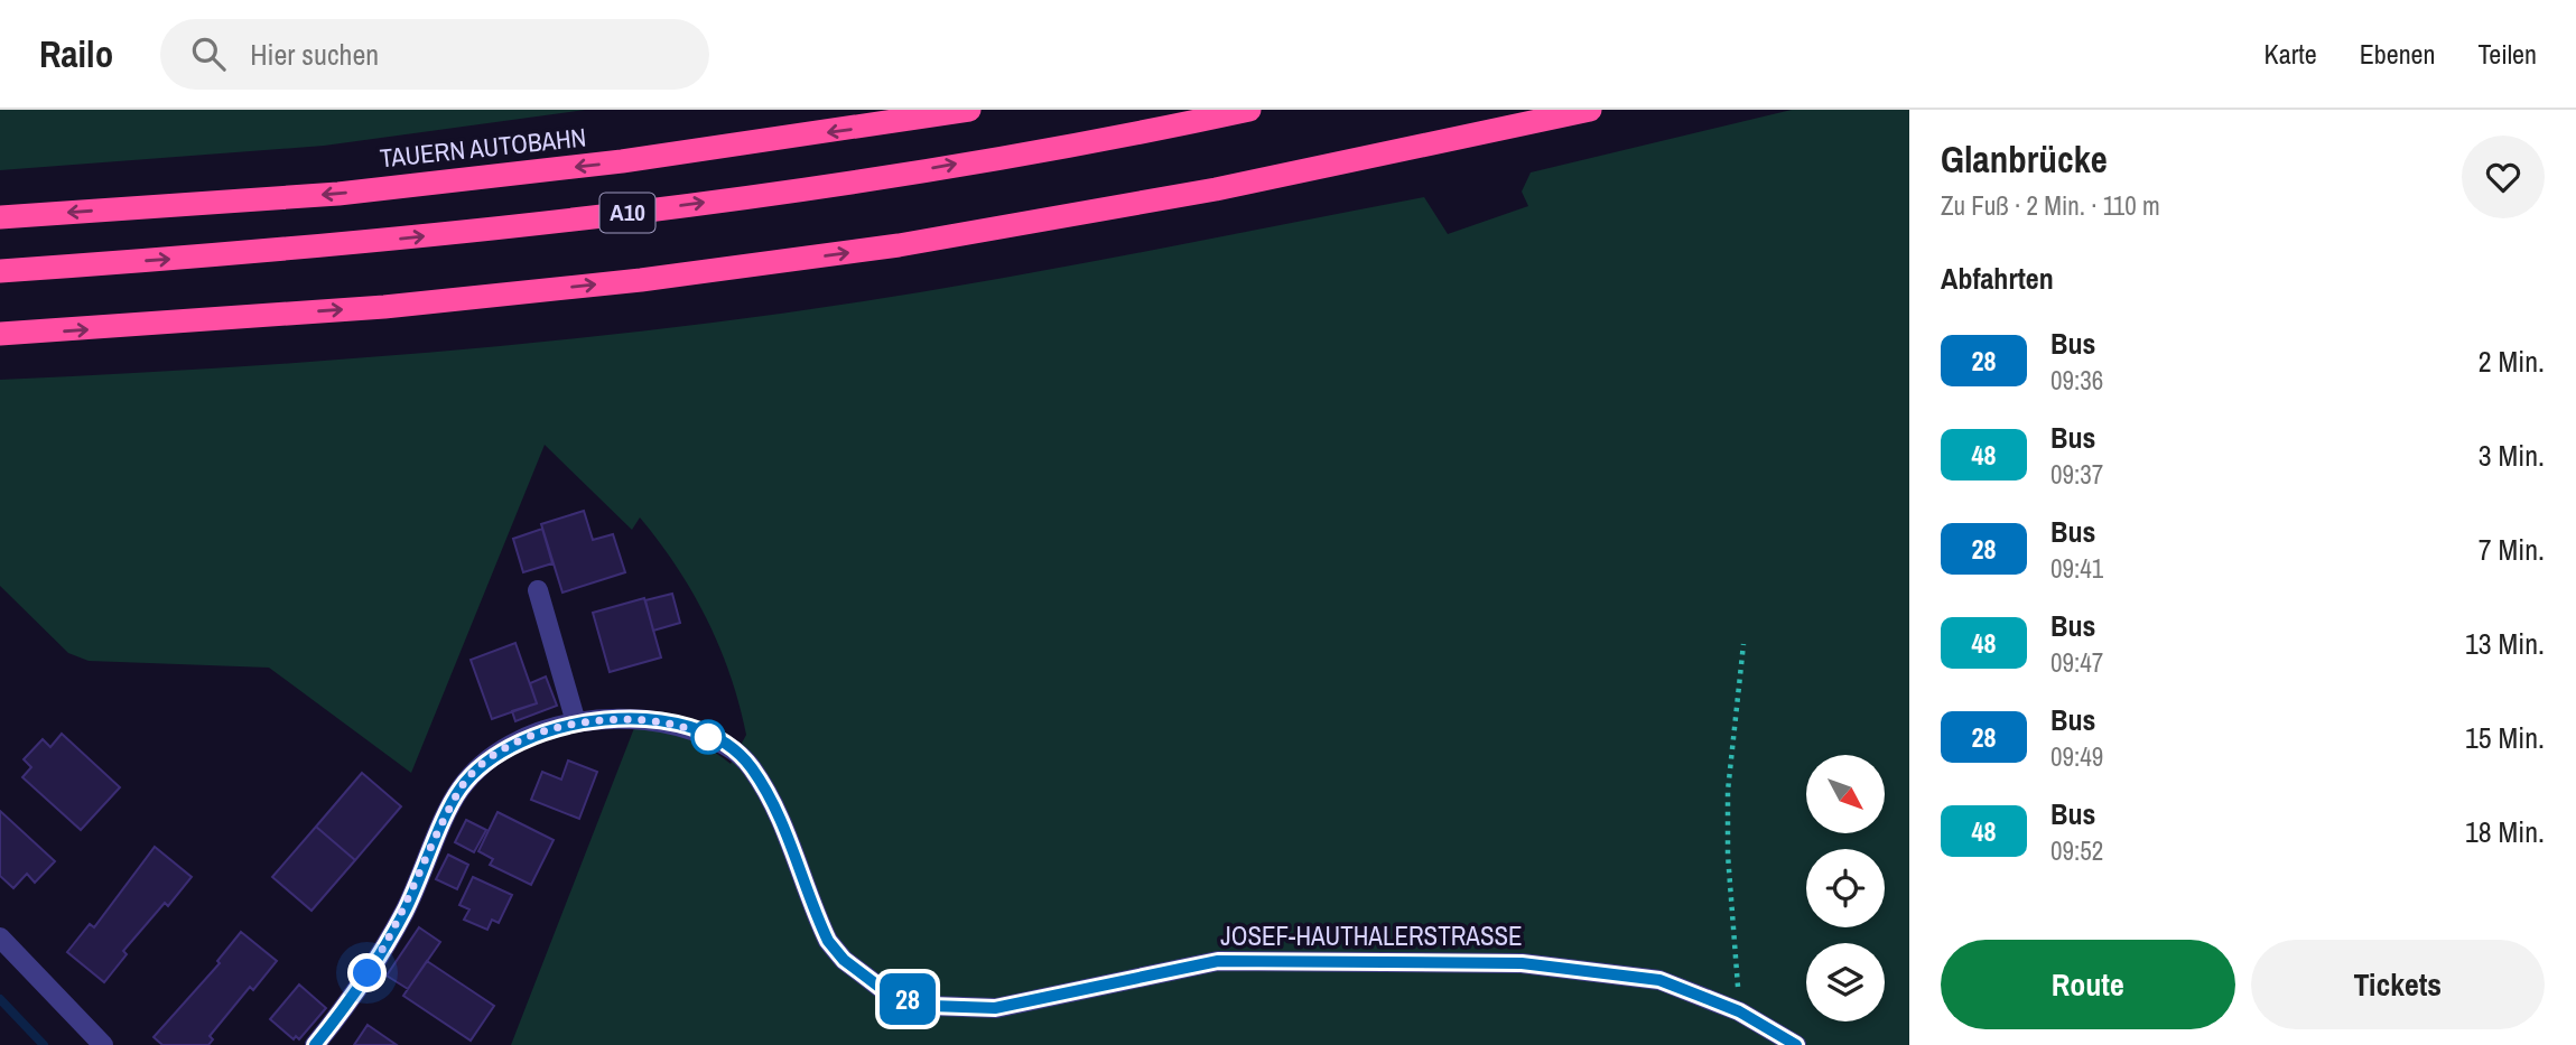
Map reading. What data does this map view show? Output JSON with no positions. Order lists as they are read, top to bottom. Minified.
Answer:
{"streets":{"highway":["TAUERN AUTOBAHN","A10"],"street":["JOSEF-HAUTHALERSTRASSE"]},"lines":["bus line 28"],"north":"bottom right","page":{"header":"Railo","search":"Hier suchen","nav":["Karte","Ebenen","Teilen"],"on_map":"28","heading":[["Glanbrücke","Zu Fuß · 2 Min. · 110 m"],"Abfahrten"],"list":[{"mark":"28","name":"Bus","note":"09:36","value":"2 Min."},{"mark":"48","name":"Bus","note":"09:37","value":"3 Min."},{"mark":"28","name":"Bus","note":"09:41","value":"7 Min."},{"mark":"48","name":"Bus","note":"09:47","value":"13 Min."},{"mark":"28","name":"Bus","note":"09:49","value":"15 Min."},{"mark":"48","name":"Bus","note":"09:52","value":"18 Min."}],"buttons":["Route","Tickets"]}}
